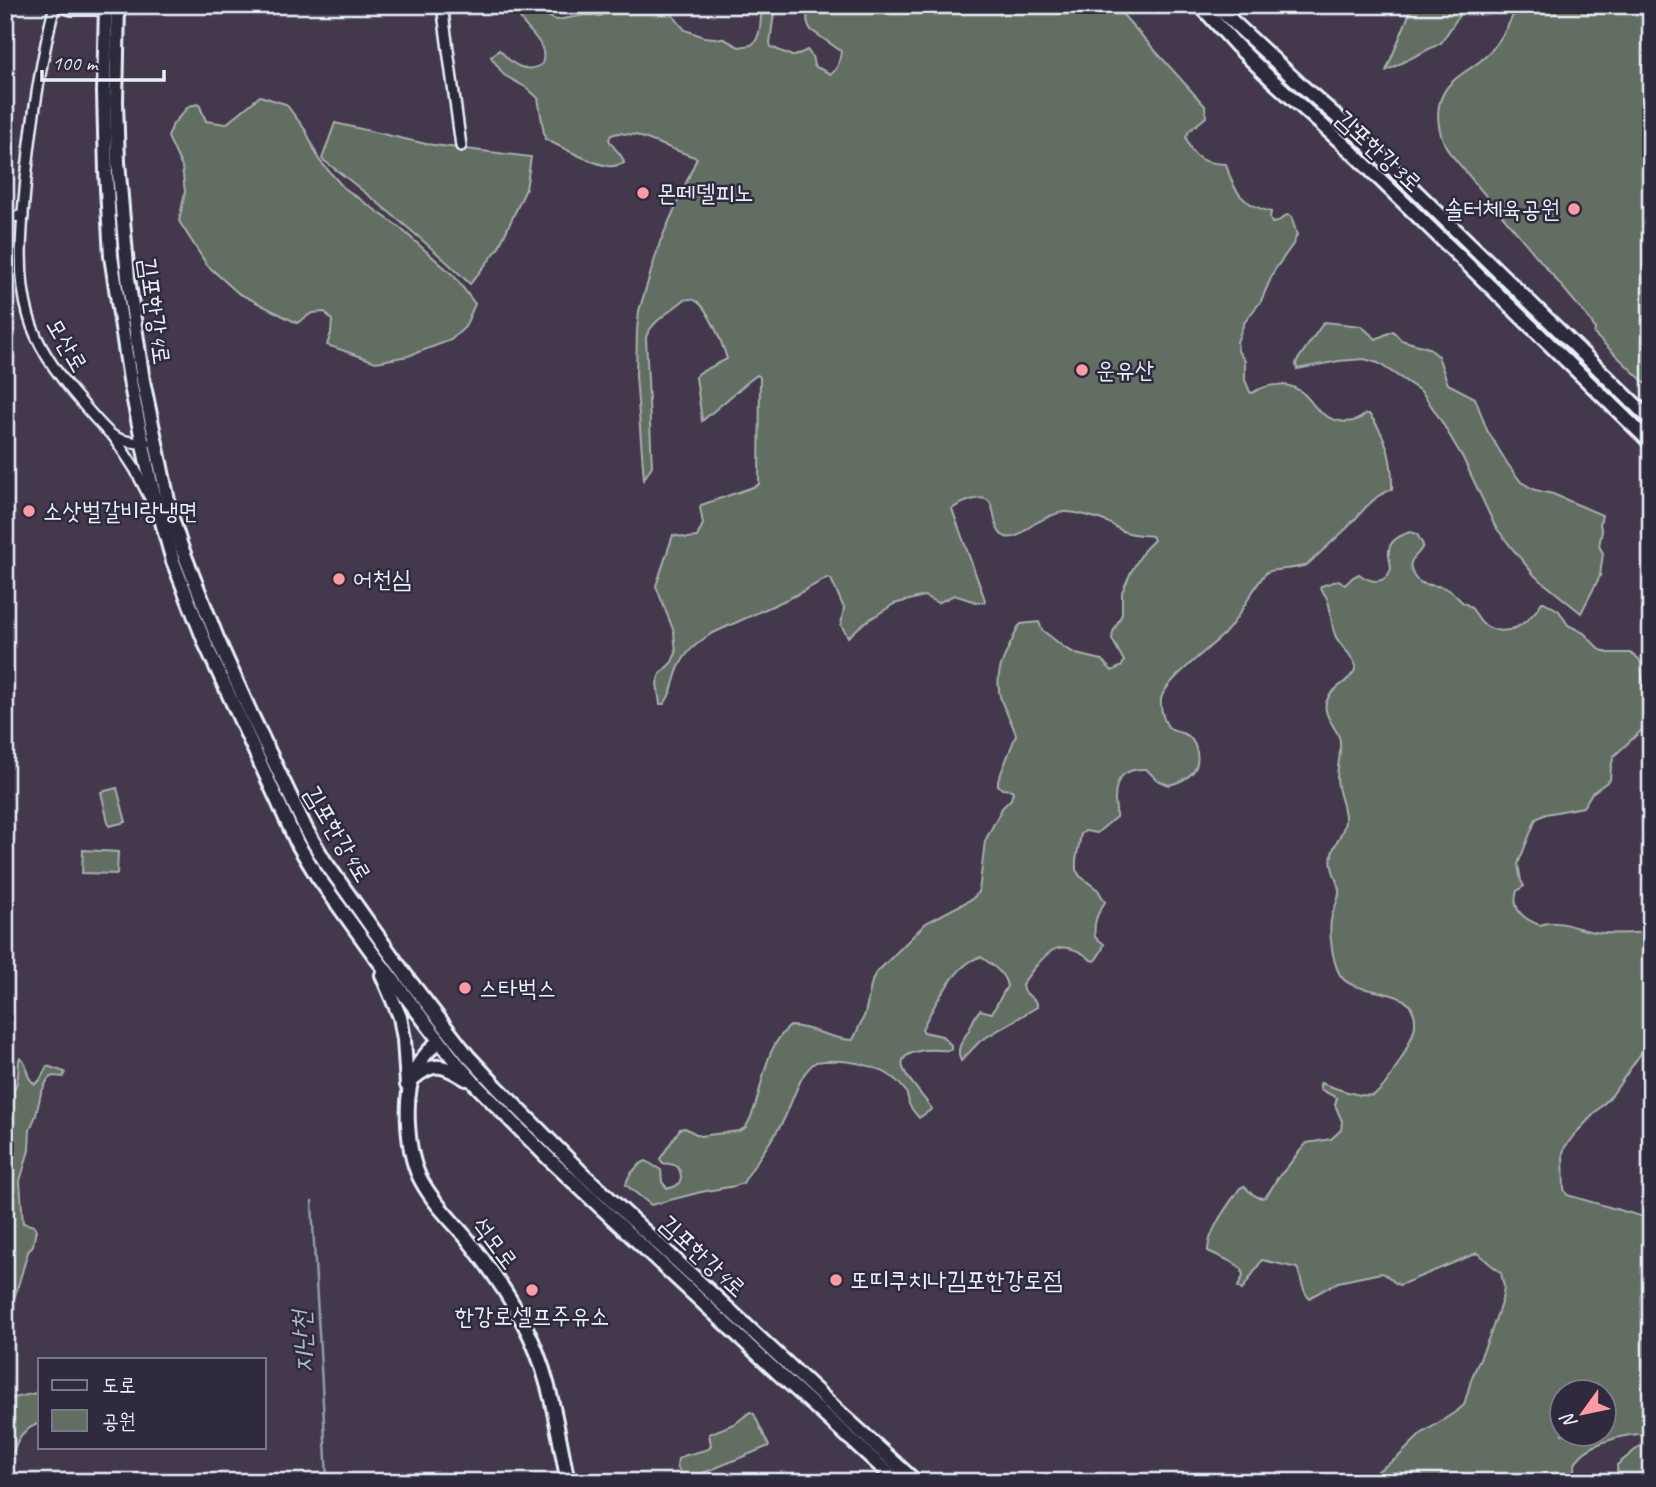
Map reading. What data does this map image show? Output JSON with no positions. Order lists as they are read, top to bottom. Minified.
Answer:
{"streets":{"street":["김포한강3로","김포한강4로","모산로","석모로"]},"crossings":[["김포한강4로","모산로"],["김포한강4로","석모로"]],"water":["지난천"],"places":["몬떼델피노","솔터체육공원","운유산","소삿벌갈비랑냉면","어천심","스타벅스","또띠쿠치나김포한강로점","한강로셀프주유소"],"legend":["도로","공원"],"scale_bar":"100 m","north":"bottom left"}
